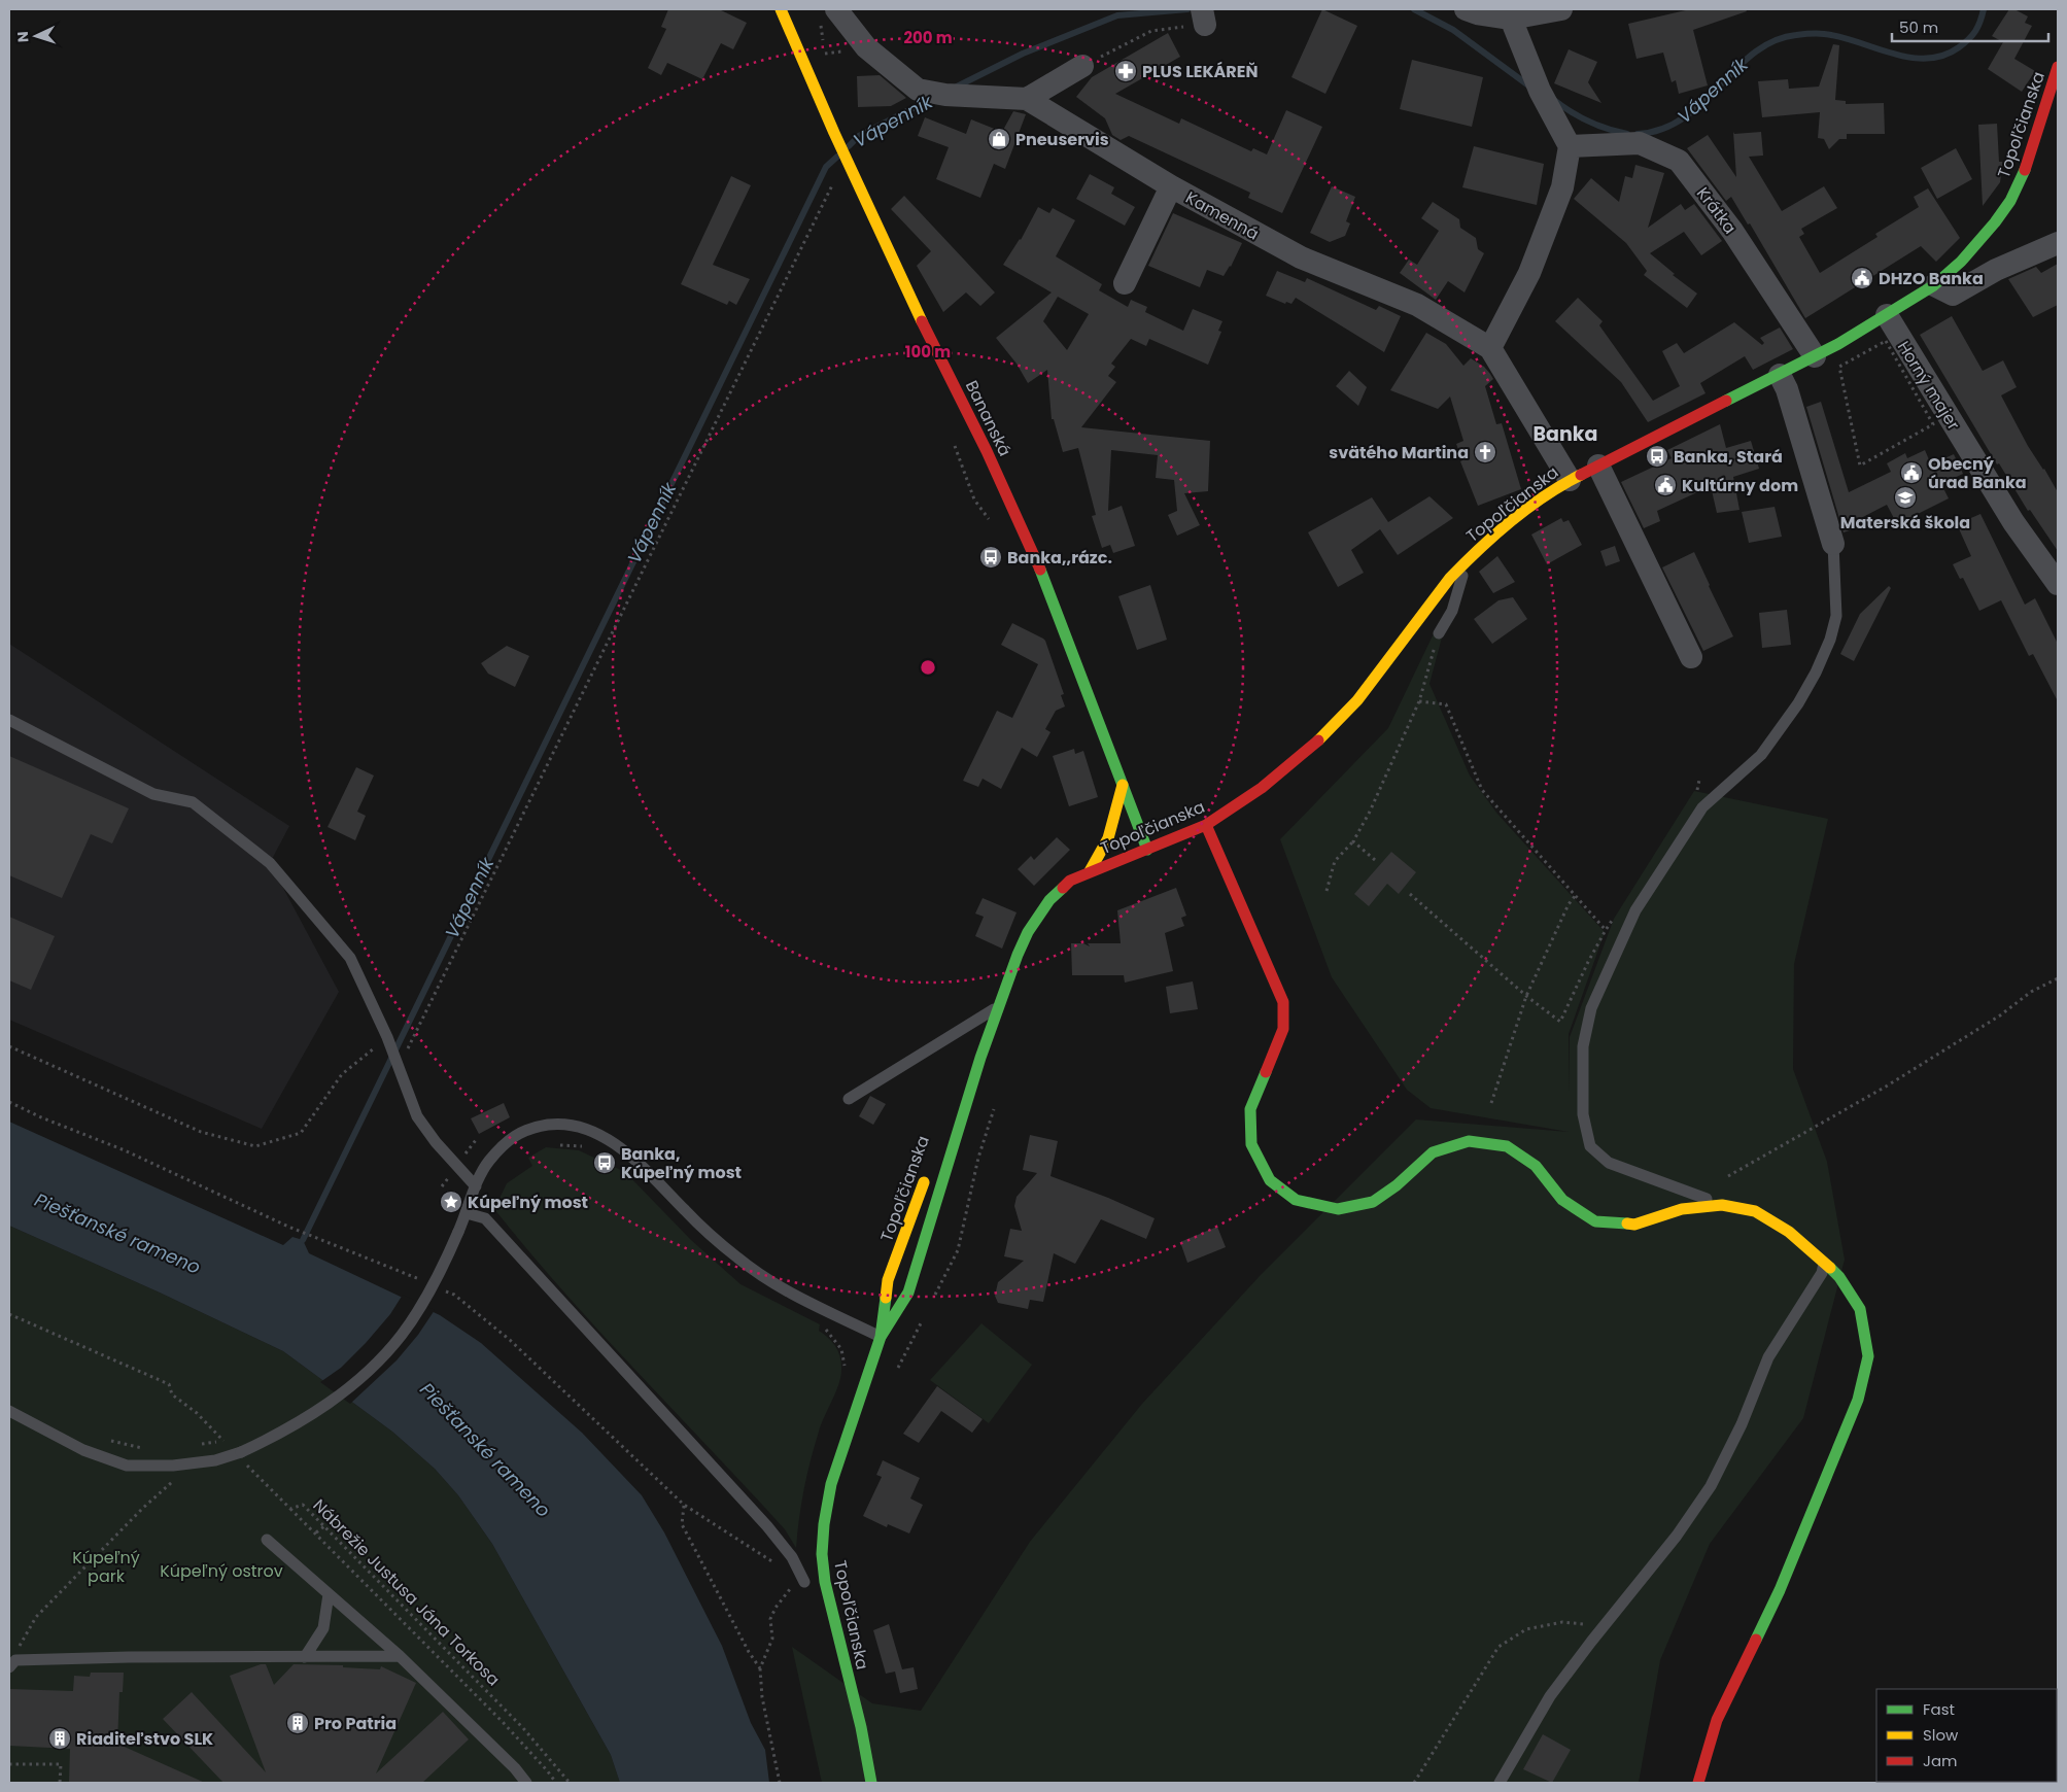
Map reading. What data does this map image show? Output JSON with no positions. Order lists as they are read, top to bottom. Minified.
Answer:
{"streets":{"main road":["Topoľčianska","Bananská"],"street":["Krátka","Kamenná","Horný majer"],"path":["Nábrežie Justusa Jána Torkosa"]},"crossings":[["Topoľčianska","Krátka"],["Topoľčianska","Kamenná"],["Topoľčianska","Horný majer"],["Topoľčianska","Bananská"]],"districts":["Banka"],"water":["Vápenník","Piešťanské rameno"],"parks":["Kúpeľný park","Kúpeľný ostrov"],"places":{"pharmacy":["PLUS LEKÁREŇ"],"shop":["Pneuservis"],"public building":["DHZO Banka","Obecný úrad Banka","Kultúrny dom"],"church":["svätého Martina"],"bus stop":["Banka, Stará","Banka,,rázc.","Banka, Kúpeľný most"],"school or university":["Materská škola"],"place":["Kúpeľný most"],"building":["Pro Patria","Riaditeľstvo SLK"]},"legend":["Fast","Slow","Jam"],"scale_bar":"50 m","north":"left","rings":["200 m","100 m"]}
